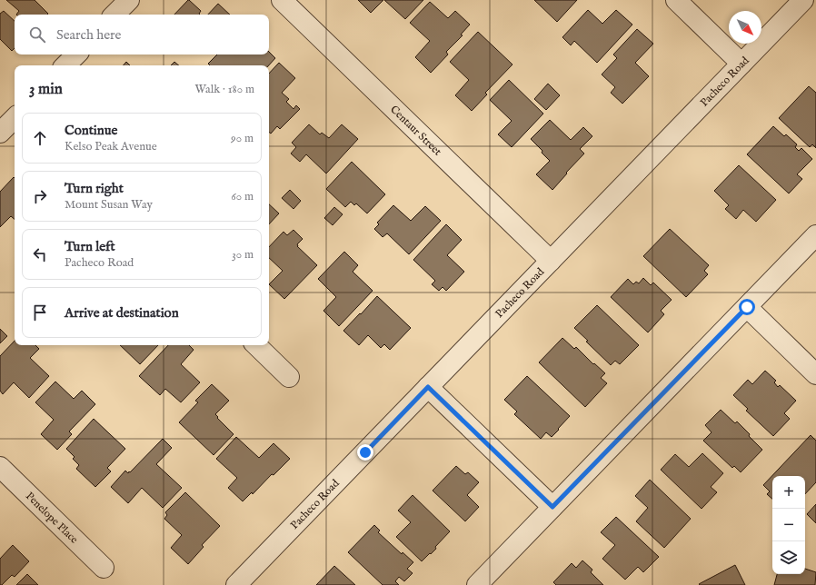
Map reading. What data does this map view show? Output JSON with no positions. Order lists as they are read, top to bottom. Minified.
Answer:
{"streets":{"street":["Pacheco Road","Centaur Street","Penelope Place"]},"crossings":[["Pacheco Road","Centaur Street"]],"north":"bottom right","page":{"search":"Search here","heading":["3 min","Walk · 180 m"],"list":[["Continue","Kelso Peak Avenue","90 m"],["Turn right","Mount Susan Way","60 m"],["Turn left","Pacheco Road","30 m"],"Arrive at destination"],"map_buttons":["+","−"]}}
